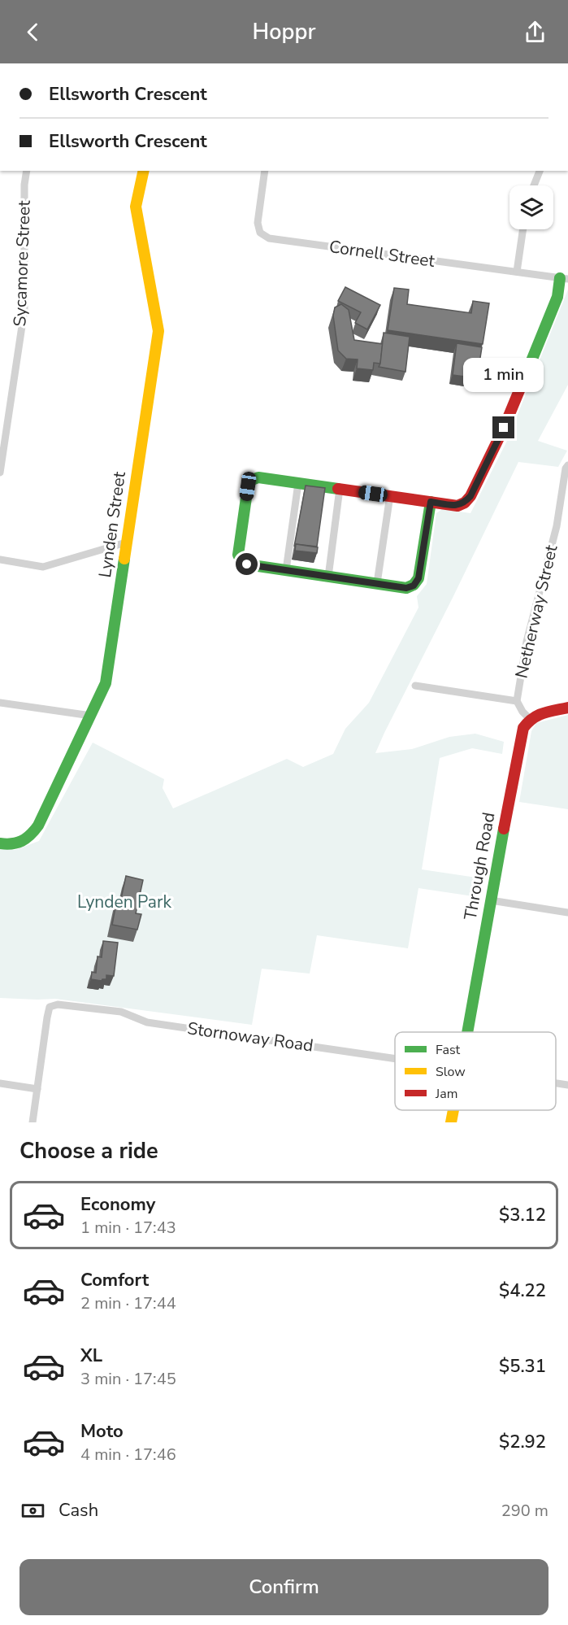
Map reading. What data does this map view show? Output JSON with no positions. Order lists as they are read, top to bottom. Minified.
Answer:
{"streets":{"street":["Cornell Street","Sycamore Street","Lynden Street","Netherway Street","Through Road","Stornoway Road"]},"crossings":[["Netherway Street","Through Road"]],"parks":["Lynden Park"],"legend":["Fast","Slow","Jam"],"page":{"header":"Hoppr","banner":["Ellsworth Crescent","Ellsworth Crescent"],"bubble":"1 min","heading":"Choose a ride","list":[{"name":"Economy","note":"1 min · 17:43","value":"$3.12"},{"name":"Comfort","note":"2 min · 17:44","value":"$4.22"},{"name":"XL","note":"3 min · 17:45","value":"$5.31"},{"name":"Moto","note":"4 min · 17:46","value":"$2.92"}],"pay":["Cash","290 m"],"buttons":"Confirm"}}
